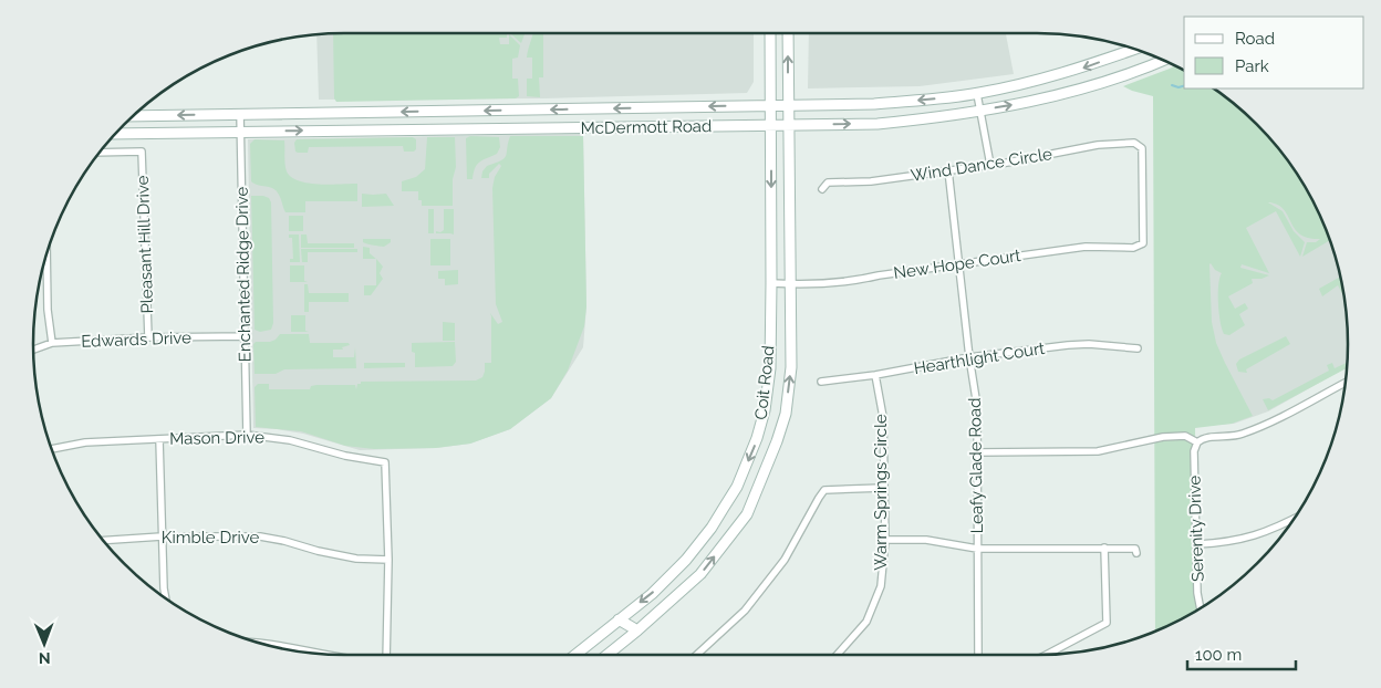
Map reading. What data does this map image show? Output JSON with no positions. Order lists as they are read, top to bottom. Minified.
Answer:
{"streets":{"main road":["McDermott Road","Coit Road"],"street":["Wind Dance Circle","Pleasant Hill Drive","New Hope Court","Enchanted Ridge Drive","Edwards Drive","Hearthlight Court","Mason Drive","Leafy Glade Road","Warm Springs Circle","Serenity Drive","Kimble Drive"]},"crossings":[["McDermott Road","Enchanted Ridge Drive"],["McDermott Road","Coit Road"],["Wind Dance Circle","New Hope Court"],["Wind Dance Circle","Leafy Glade Road"],["Pleasant Hill Drive","Edwards Drive"],["New Hope Court","Coit Road"],["New Hope Court","Leafy Glade Road"],["Enchanted Ridge Drive","Edwards Drive"],["Enchanted Ridge Drive","Mason Drive"],["Hearthlight Court","Leafy Glade Road"],["Hearthlight Court","Warm Springs Circle"],["Mason Drive","Kimble Drive"]],"legend":["Road","Park"],"scale_bar":"100 m","north":"bottom"}
